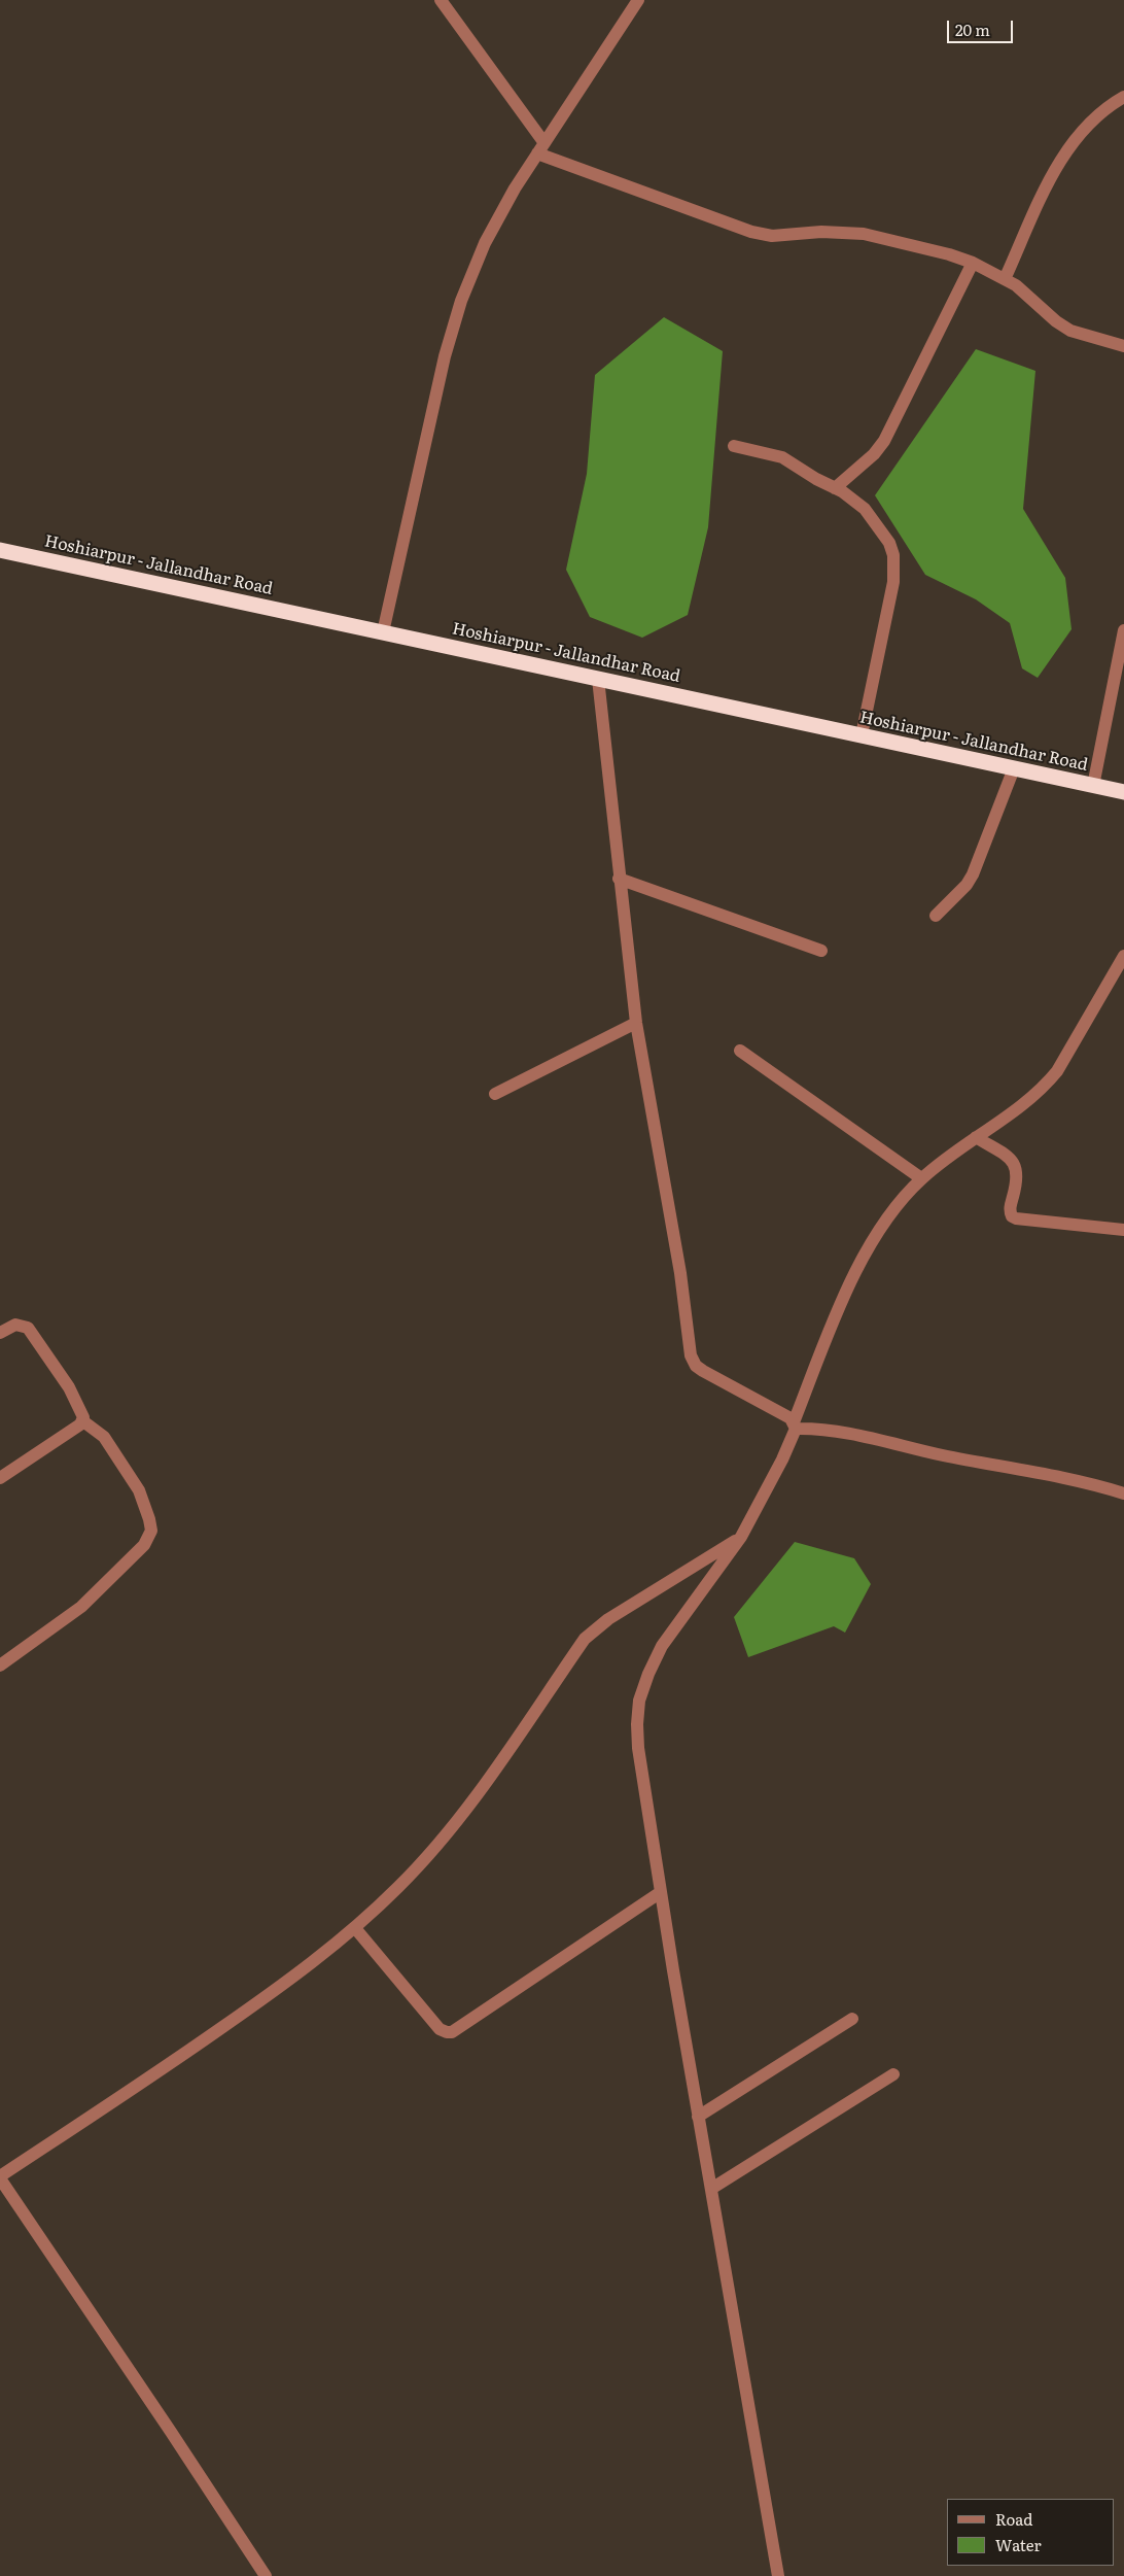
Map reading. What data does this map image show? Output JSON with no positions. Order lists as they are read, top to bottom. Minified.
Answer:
{"streets":{"highway":["Hoshiarpur - Jallandhar Road"]},"legend":["Road","Water"],"scale_bar":"20 m"}
